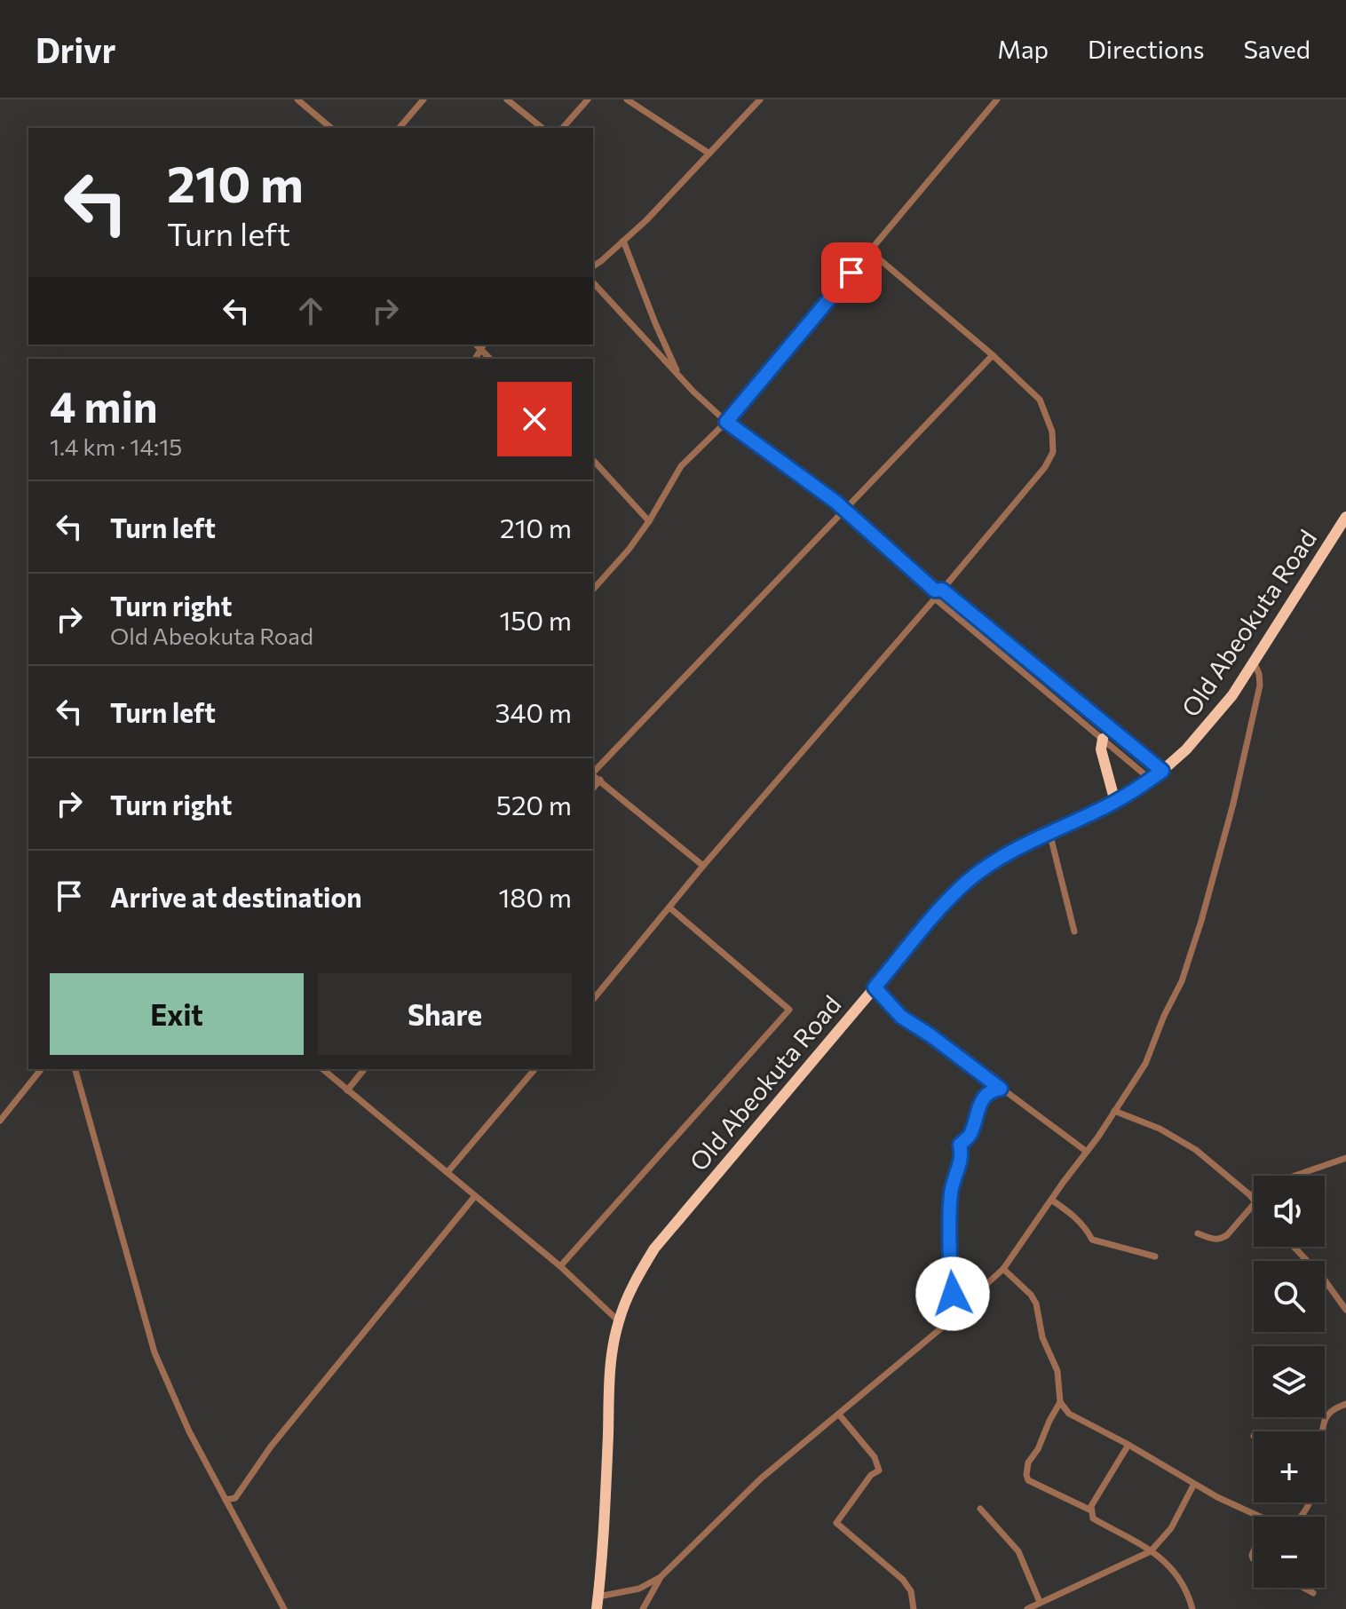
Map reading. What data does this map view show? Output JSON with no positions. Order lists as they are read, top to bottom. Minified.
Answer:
{"streets":{"highway":["Old Abeokuta Road"]},"page":{"header":"Drivr","nav":["Map","Directions","Saved"],"turn":["210 m","Turn left"],"heading":["4 min","1.4 km · 14:15"],"list":[{"name":"Turn left","value":"210 m"},{"name":"Turn right","note":"Old Abeokuta Road","value":"150 m"},{"name":"Turn left","value":"340 m"},{"name":"Turn right","value":"520 m"},{"name":"Arrive at destination","value":"180 m"}],"buttons":["Exit","Share"],"map_buttons":["+","−"]}}
